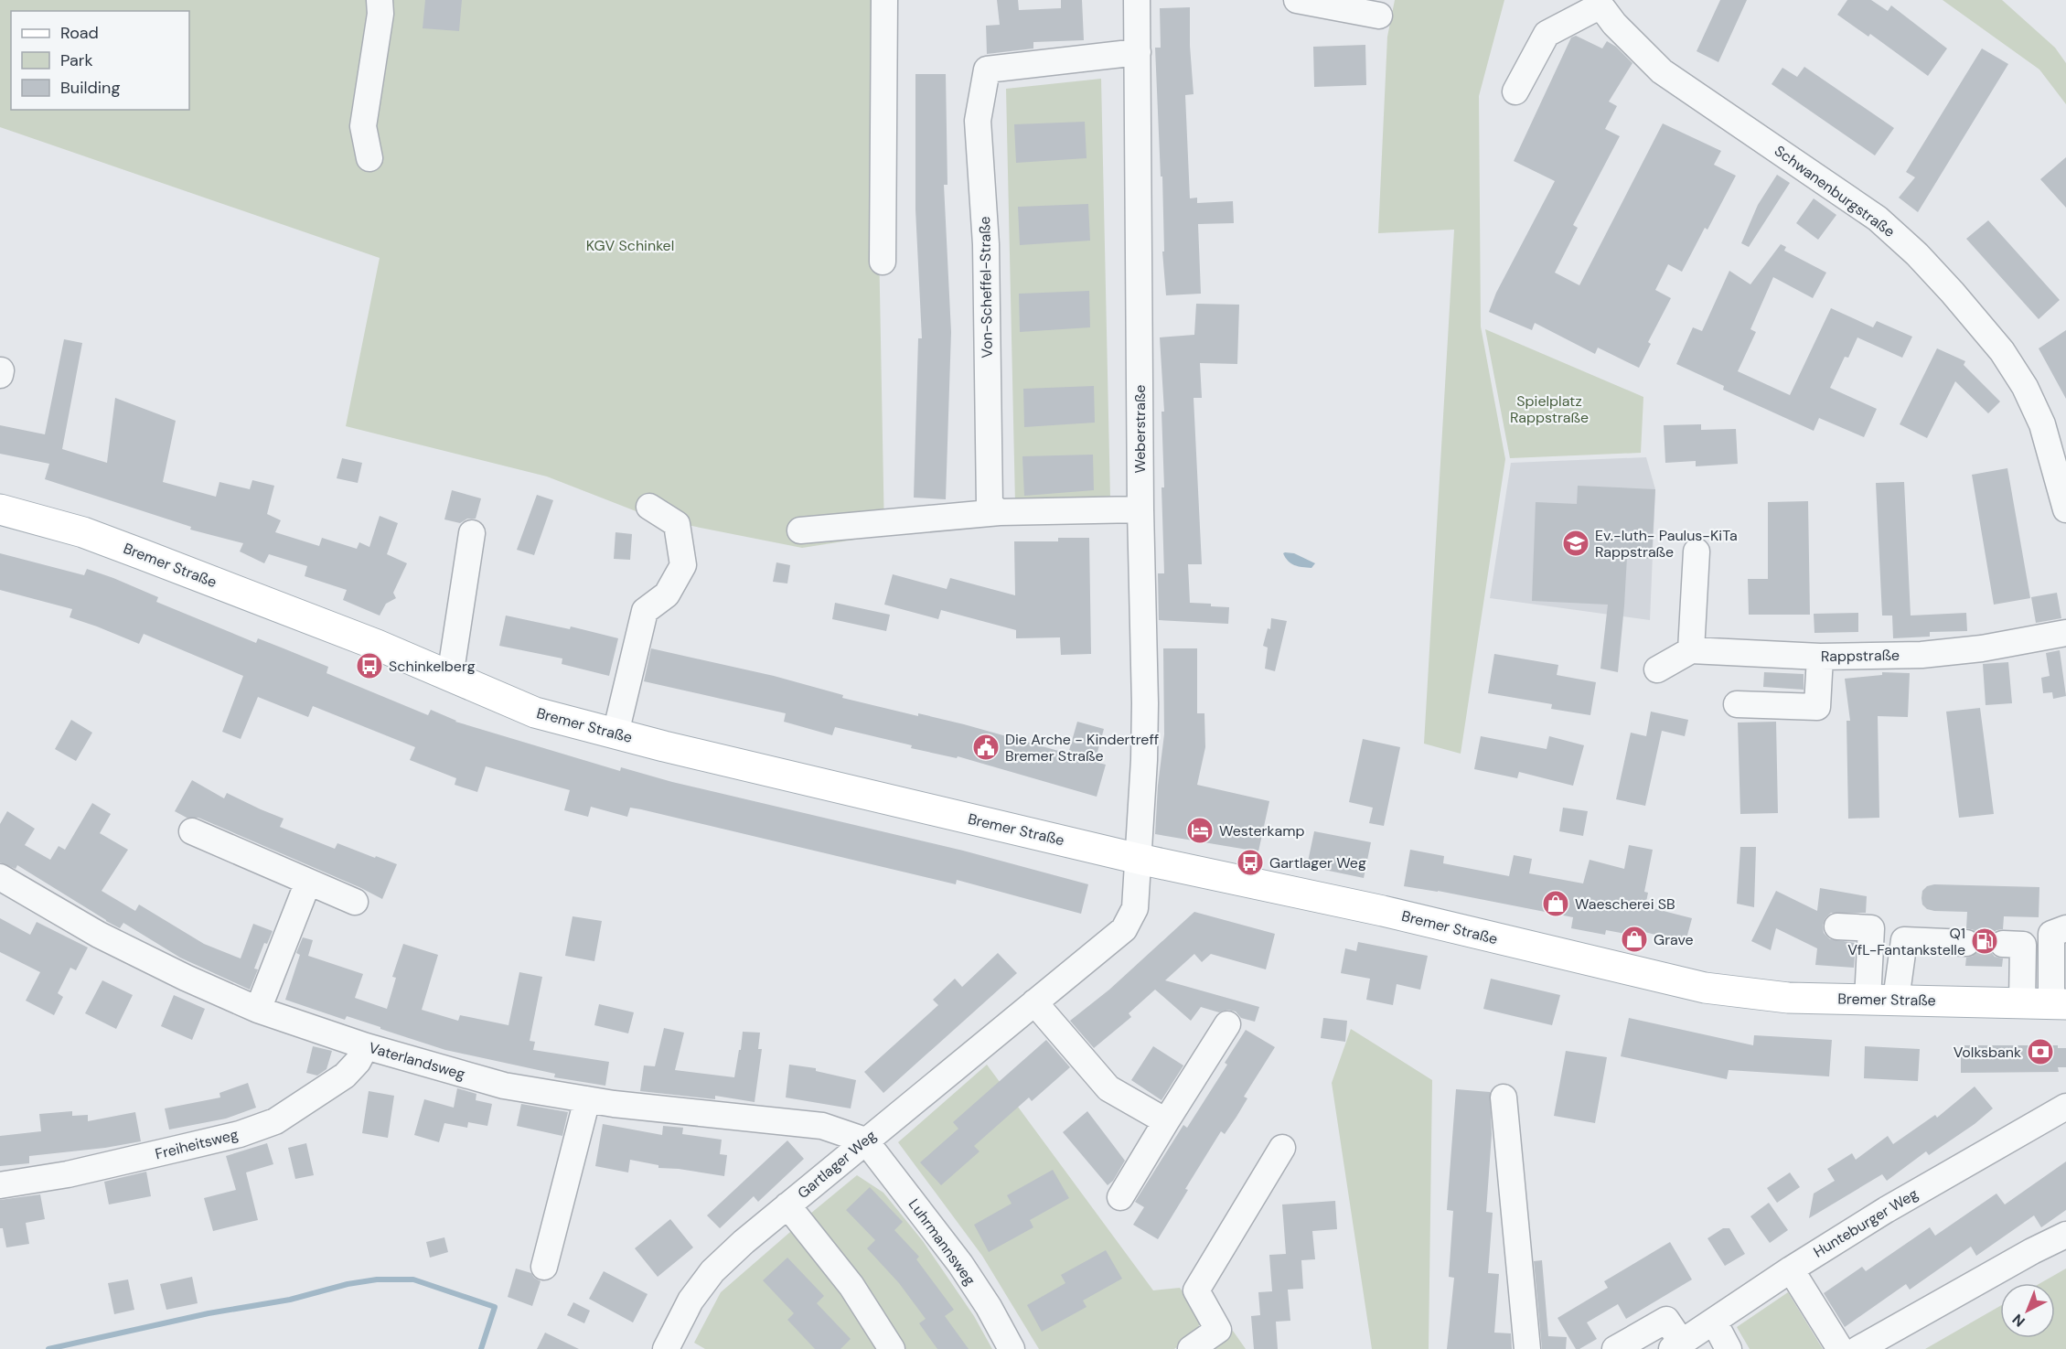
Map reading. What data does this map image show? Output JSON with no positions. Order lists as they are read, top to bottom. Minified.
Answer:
{"streets":{"main road":["Bremer Straße"],"street":["Schwanenburgstraße","Von-Scheffel-Straße","Weberstraße","Rappstraße","Vaterlandsweg","Freiheitsweg","Gartlager Weg","Hunteburger Weg","Luhrmannsweg"]},"crossings":[["Von-Scheffel-Straße","Weberstraße"],["Weberstraße","Bremer Straße"],["Weberstraße","Gartlager Weg"],["Bremer Straße","Gartlager Weg"],["Vaterlandsweg","Freiheitsweg"],["Vaterlandsweg","Gartlager Weg"],["Vaterlandsweg","Luhrmannsweg"],["Gartlager Weg","Luhrmannsweg"]],"parks":["KGV Schinkel","Spielplatz Rappstraße"],"places":{"school or university":["Ev.-luth- Paulus-KiTa Rappstraße"],"bus stop":["Schinkelberg","Gartlager Weg"],"public building":["Die Arche - Kindertreff Bremer Straße"],"hotel":["Westerkamp"],"shop":["Waescherei SB","Grave"],"fuel station":["Q1 VfL-Fantankstelle"],"bank":["Volksbank"]},"legend":["Road","Park","Building"],"north":"bottom left"}
